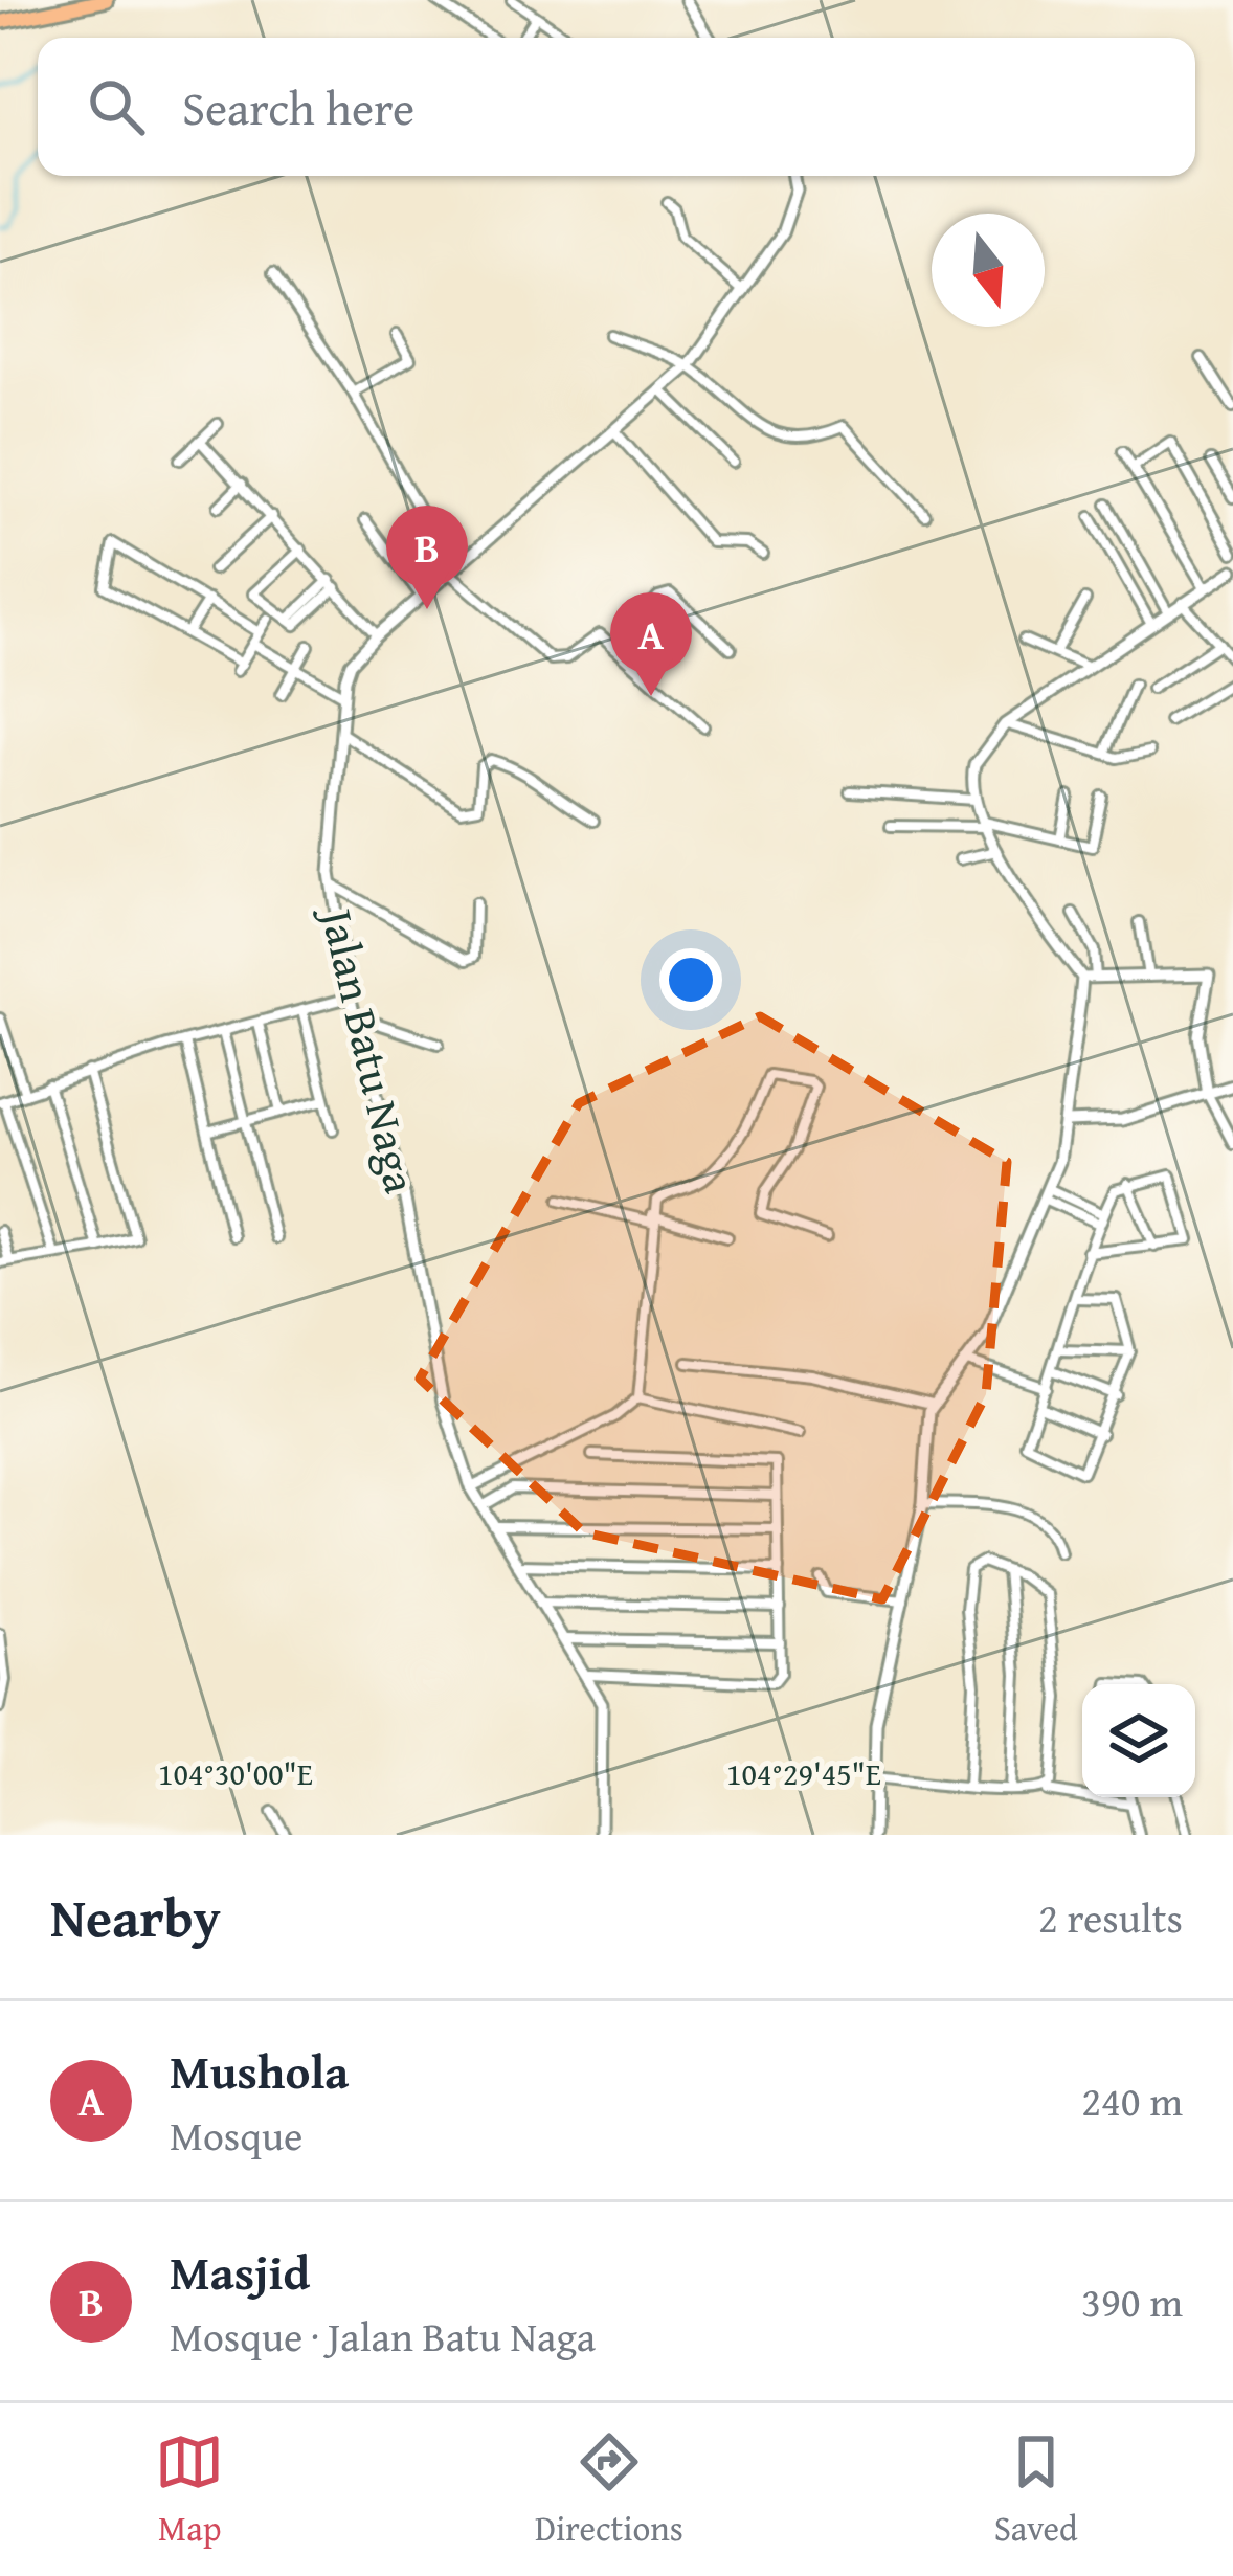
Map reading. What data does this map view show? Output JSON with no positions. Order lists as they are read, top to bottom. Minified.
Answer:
{"streets":{"street":["Jalan Batu Naga"]},"north":"bottom","page":{"search":"Search here","pins":["B","A"],"heading":["Nearby","2 results"],"list":[{"mark":"A","name":"Mushola","note":"Mosque","value":"240 m"},{"mark":"B","name":"Masjid","note":"Mosque · Jalan Batu Naga","value":"390 m"}],"nav":["Map","Directions","Saved"]},"coordinates":["104°30'00\"E","104°29'45\"E"]}
